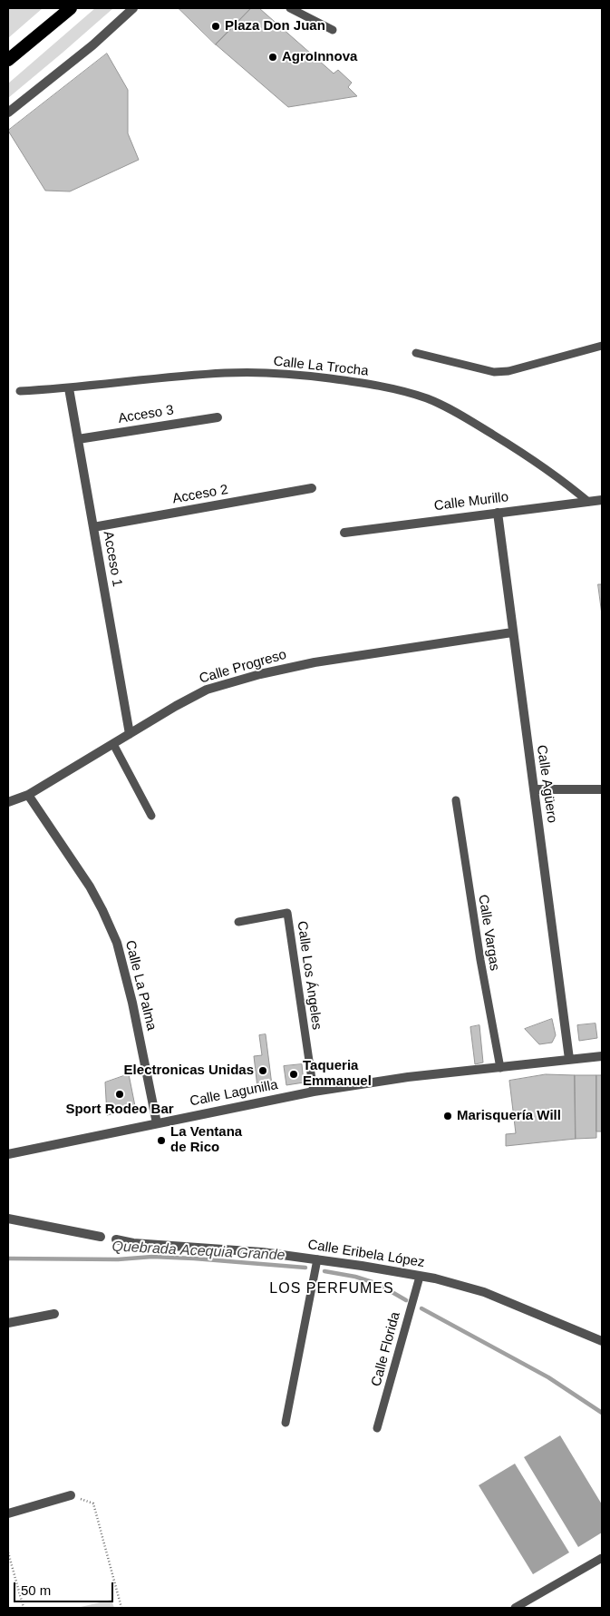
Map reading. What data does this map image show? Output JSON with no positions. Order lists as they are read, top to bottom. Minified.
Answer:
{"streets":{"street":["Acceso 3","Acceso 2","Calle Murillo","Acceso 1","Calle Progreso","Calle Agüero","Calle La Palma","Calle Lagunilla","Calle Eribela López"],"lane":["Calle La Trocha","Calle Vargas","Calle Los Ángeles","Calle Florida"]},"crossings":[["Calle La Trocha","Calle Murillo"],["Calle La Trocha","Acceso 1"],["Acceso 3","Acceso 1"],["Acceso 2","Acceso 1"],["Calle Murillo","Calle Agüero"],["Acceso 1","Calle Progreso"],["Calle Progreso","Calle Agüero"],["Calle Progreso","Calle La Palma"],["Calle Agüero","Calle Lagunilla"],["Calle Vargas","Calle Lagunilla"],["Calle Los Ángeles","Calle Lagunilla"],["Calle La Palma","Calle Lagunilla"],["Calle Eribela López","Calle Florida"]],"districts":["LOS PERFUMES"],"water":["Quebrada Acequia Grande"],"places":["Plaza Don Juan","AgroInnova","Electronicas Unidas","Taqueria Emmanuel","Sport Rodeo Bar","Marisquería Will","La Ventana de Rico"],"scale_bar":"50 m"}
